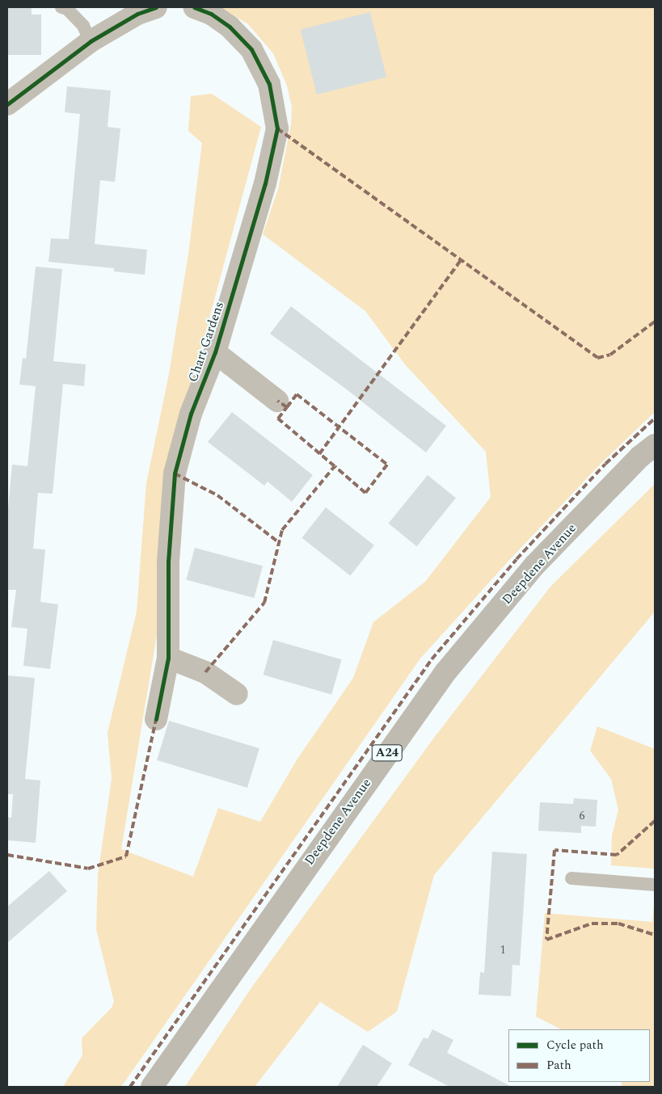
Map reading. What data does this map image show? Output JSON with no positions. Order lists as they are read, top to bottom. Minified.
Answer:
{"streets":{"highway":["Deepdene Avenue","A24"],"street":["Chart Gardens"]},"house_numbers":["6","1"],"legend":["Cycle path","Path"]}
